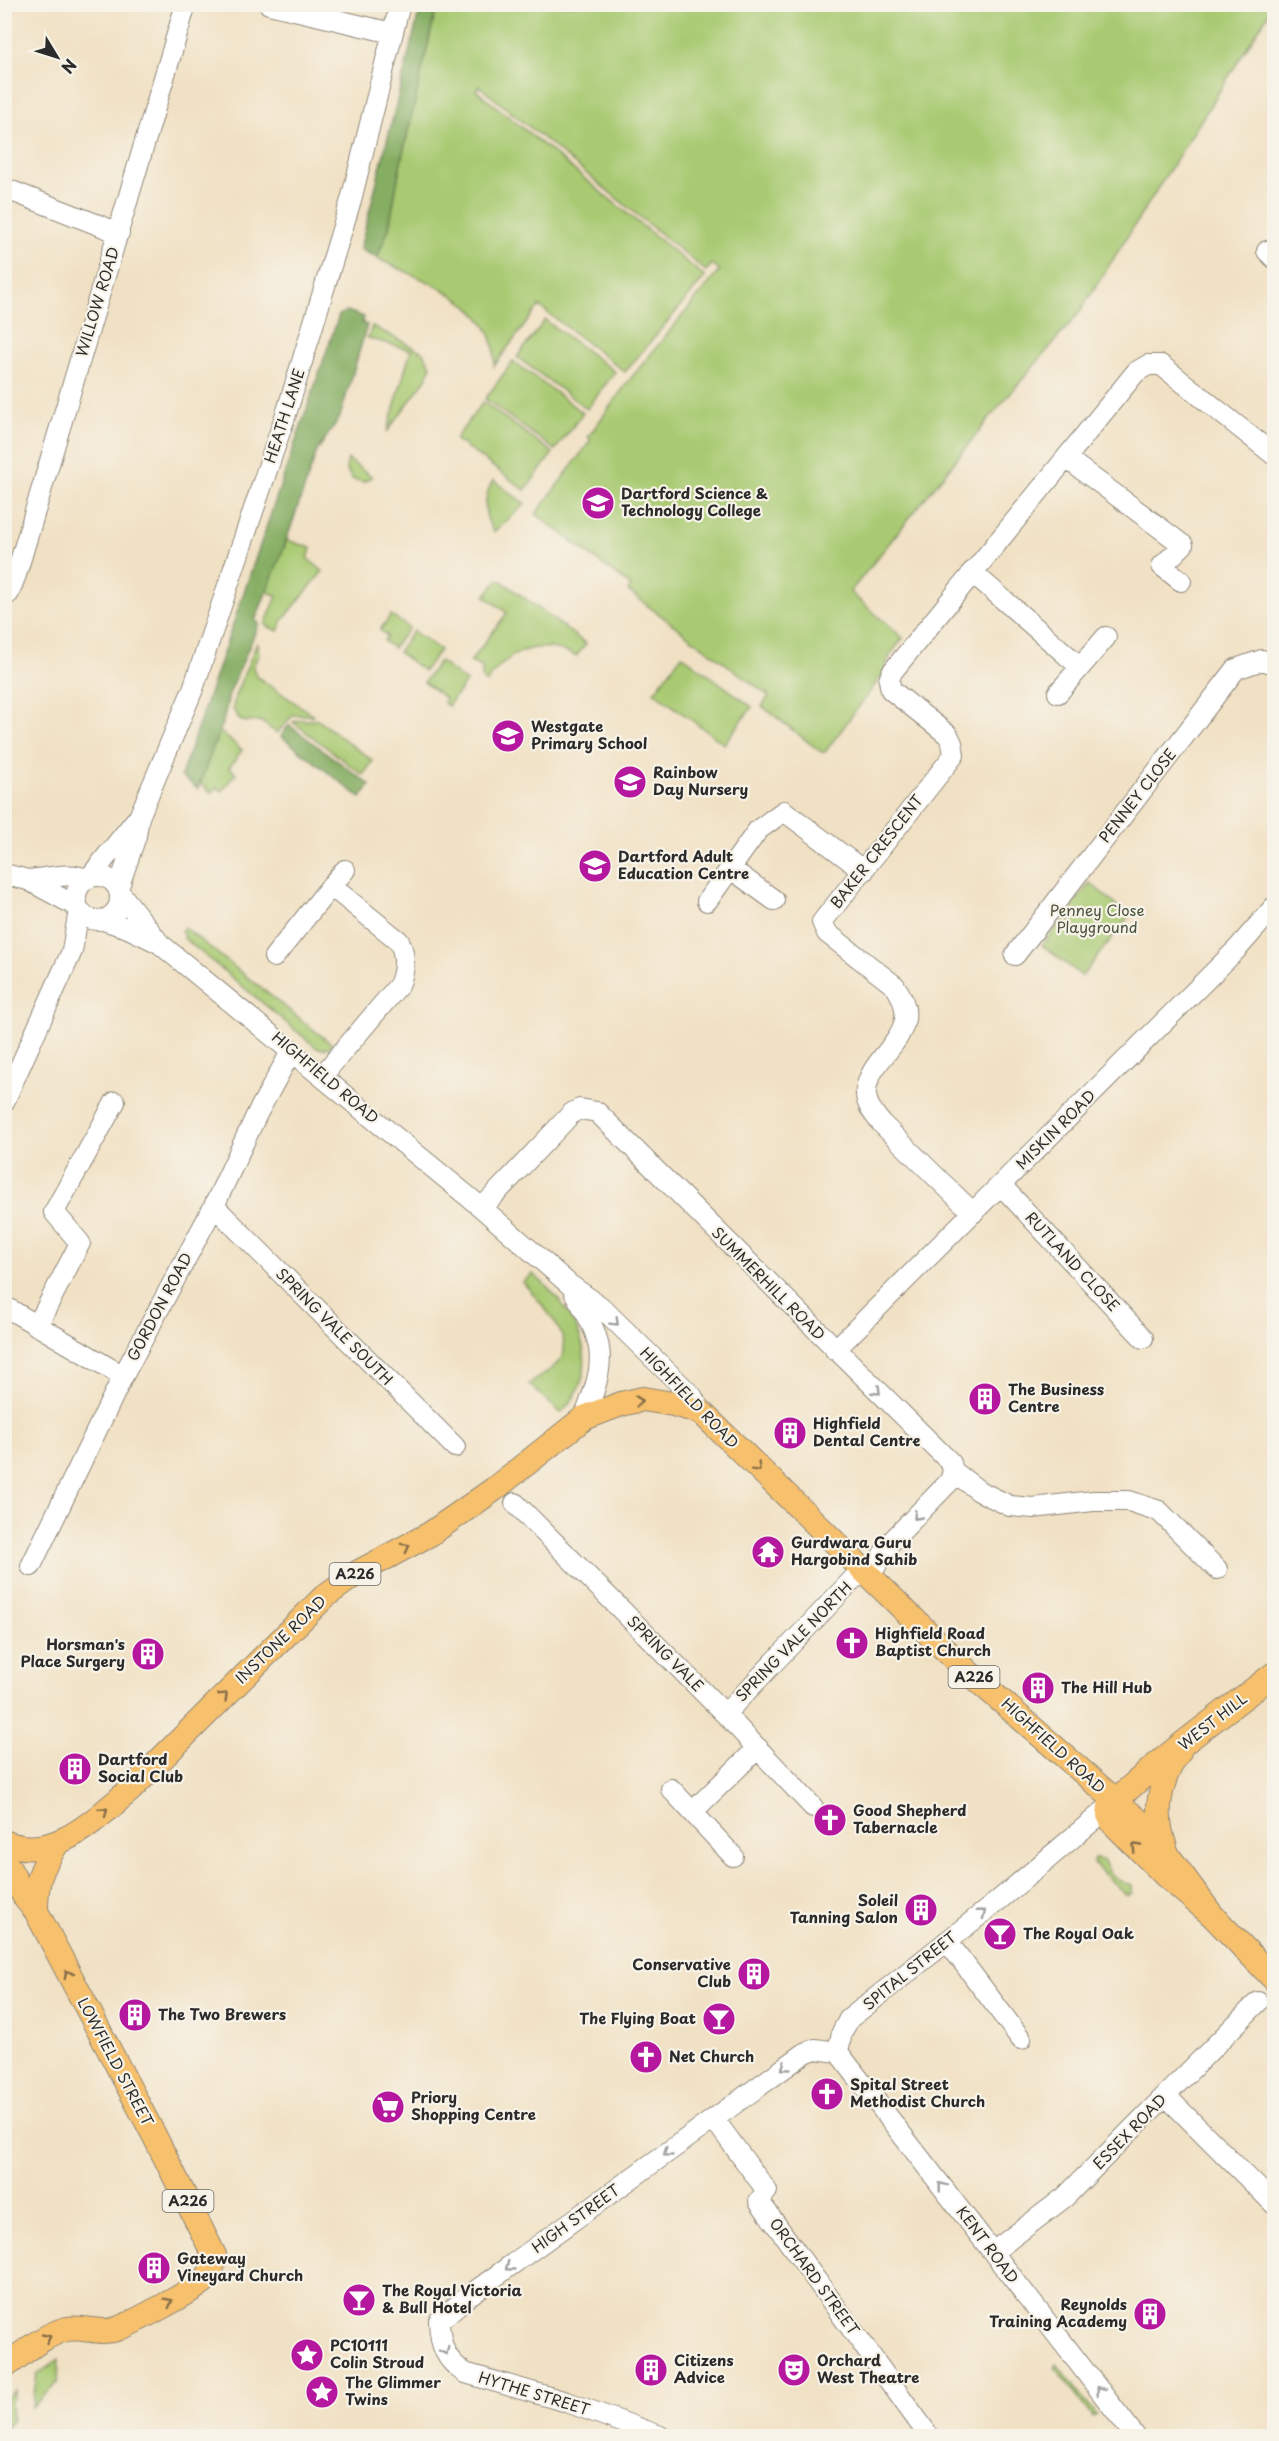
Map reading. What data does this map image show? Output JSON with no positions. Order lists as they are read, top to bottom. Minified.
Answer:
{"streets":{"main road":["HIGHFIELD ROAD","A226","INSTONE ROAD","WEST HILL","LOWFIELD STREET"],"street":["WILLOW ROAD","HEATH LANE","PENNEY CLOSE","BAKER CRESCENT","MISKIN ROAD","RUTLAND CLOSE","SUMMERHILL ROAD","GORDON ROAD","SPRING VALE SOUTH","SPRING VALE NORTH","SPRING VALE","SPITAL STREET","ESSEX ROAD","HIGH STREET","KENT ROAD","ORCHARD STREET","HYTHE STREET"]},"crossings":[["HEATH LANE","HIGHFIELD ROAD"],["BAKER CRESCENT","MISKIN ROAD"],["HIGHFIELD ROAD","SUMMERHILL ROAD"],["HIGHFIELD ROAD","GORDON ROAD"],["HIGHFIELD ROAD","A226"],["HIGHFIELD ROAD","INSTONE ROAD"],["HIGHFIELD ROAD","SPRING VALE NORTH"],["HIGHFIELD ROAD","WEST HILL"],["HIGHFIELD ROAD","SPITAL STREET"],["MISKIN ROAD","RUTLAND CLOSE"],["MISKIN ROAD","SUMMERHILL ROAD"],["GORDON ROAD","SPRING VALE SOUTH"],["A226","INSTONE ROAD"],["A226","WEST HILL"],["A226","SPITAL STREET"],["A226","LOWFIELD STREET"],["INSTONE ROAD","LOWFIELD STREET"],["SPRING VALE NORTH","SPRING VALE"],["SPITAL STREET","KENT ROAD"],["ESSEX ROAD","KENT ROAD"],["HIGH STREET","ORCHARD STREET"],["HIGH STREET","HYTHE STREET"]],"one_way":["INSTONE ROAD","SPITAL STREET","HIGH STREET","KENT ROAD","HYTHE STREET"],"parks":["Penney Close Playground"],"places":{"school or university":["Dartford Science & Technology College","Westgate Primary School","Rainbow Day Nursery","Dartford Adult Education Centre"],"building":["The Business Centre","Highfield Dental Centre","Horsman's Place Surgery","The Hill Hub","Dartford Social Club","Soleil Tanning Salon","Conservative Club","The Two Brewers","Gateway Vineyard Church","Reynolds Training Academy","Citizens Advice"],"temple":["Gurdwara Guru Hargobind Sahib"],"church":["Highfield Road Baptist Church","Good Shepherd Tabernacle","Net Church","Spital Street Methodist Church"],"bar":["The Royal Oak","The Flying Boat","The Royal Victoria & Bull Hotel"],"supermarket":["Priory Shopping Centre"],"place":["PC10111 Colin Stroud","The Glimmer Twins"],"theatre":["Orchard West Theatre"]},"north":"bottom right"}
